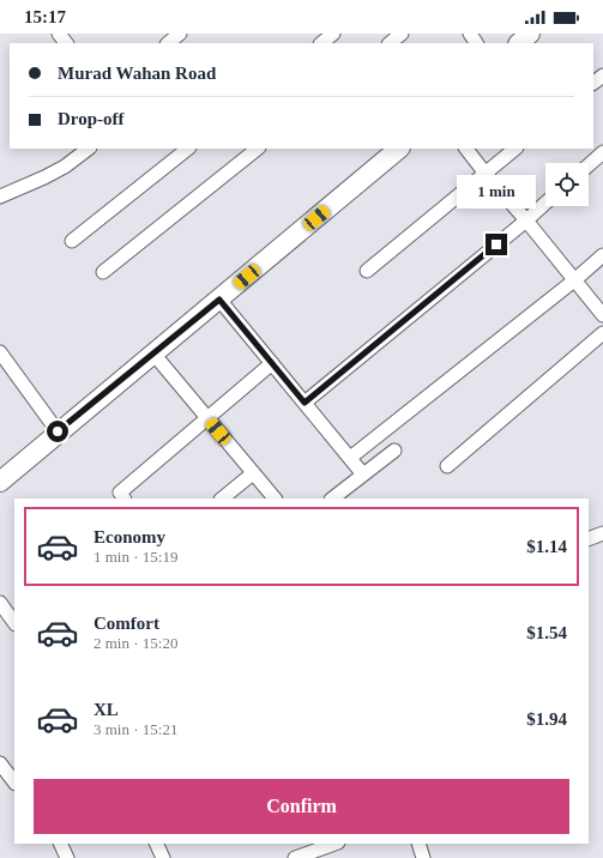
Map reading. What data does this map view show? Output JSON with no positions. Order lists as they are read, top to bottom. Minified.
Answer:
{"page":{"status":"15:17","banner":["Murad Wahan Road","Drop-off"],"bubble":"1 min","list":[{"name":"Economy","note":"1 min · 15:19","value":"$1.14"},{"name":"Comfort","note":"2 min · 15:20","value":"$1.54"},{"name":"XL","note":"3 min · 15:21","value":"$1.94"}],"buttons":"Confirm"}}
